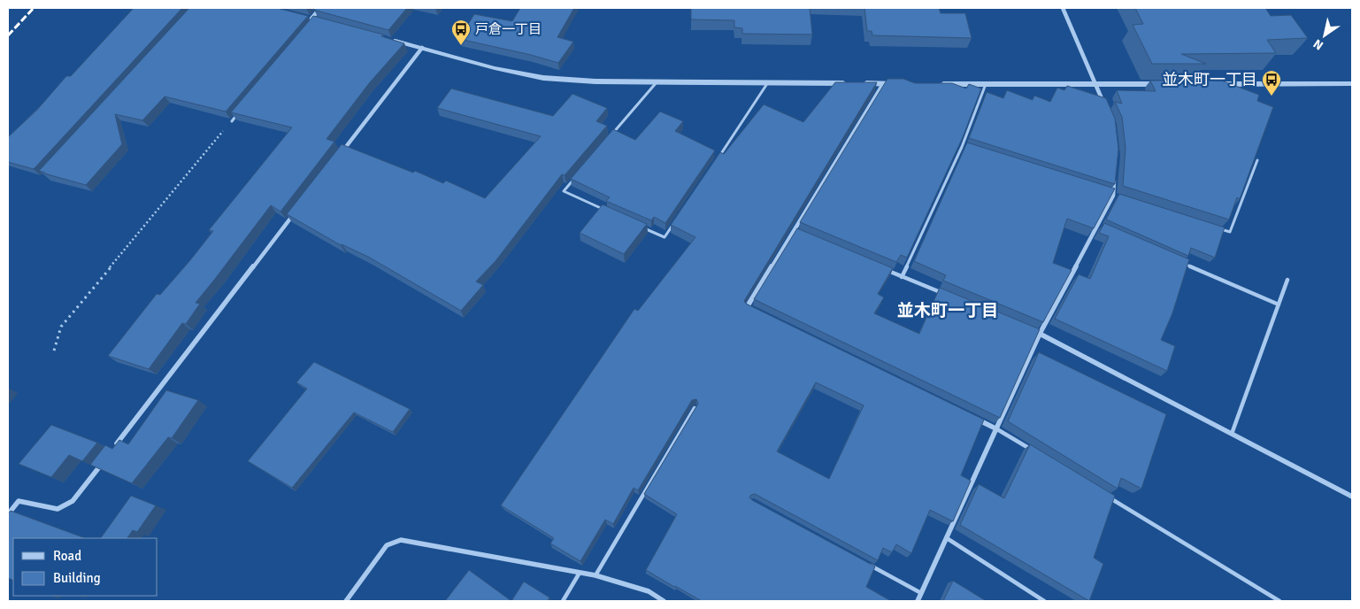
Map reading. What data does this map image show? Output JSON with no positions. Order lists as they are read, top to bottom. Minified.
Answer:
{"districts":["並木町一丁目"],"places":{"bus stop":["戸倉一丁目","並木町一丁目"]},"legend":["Road","Building"],"north":"bottom left"}
